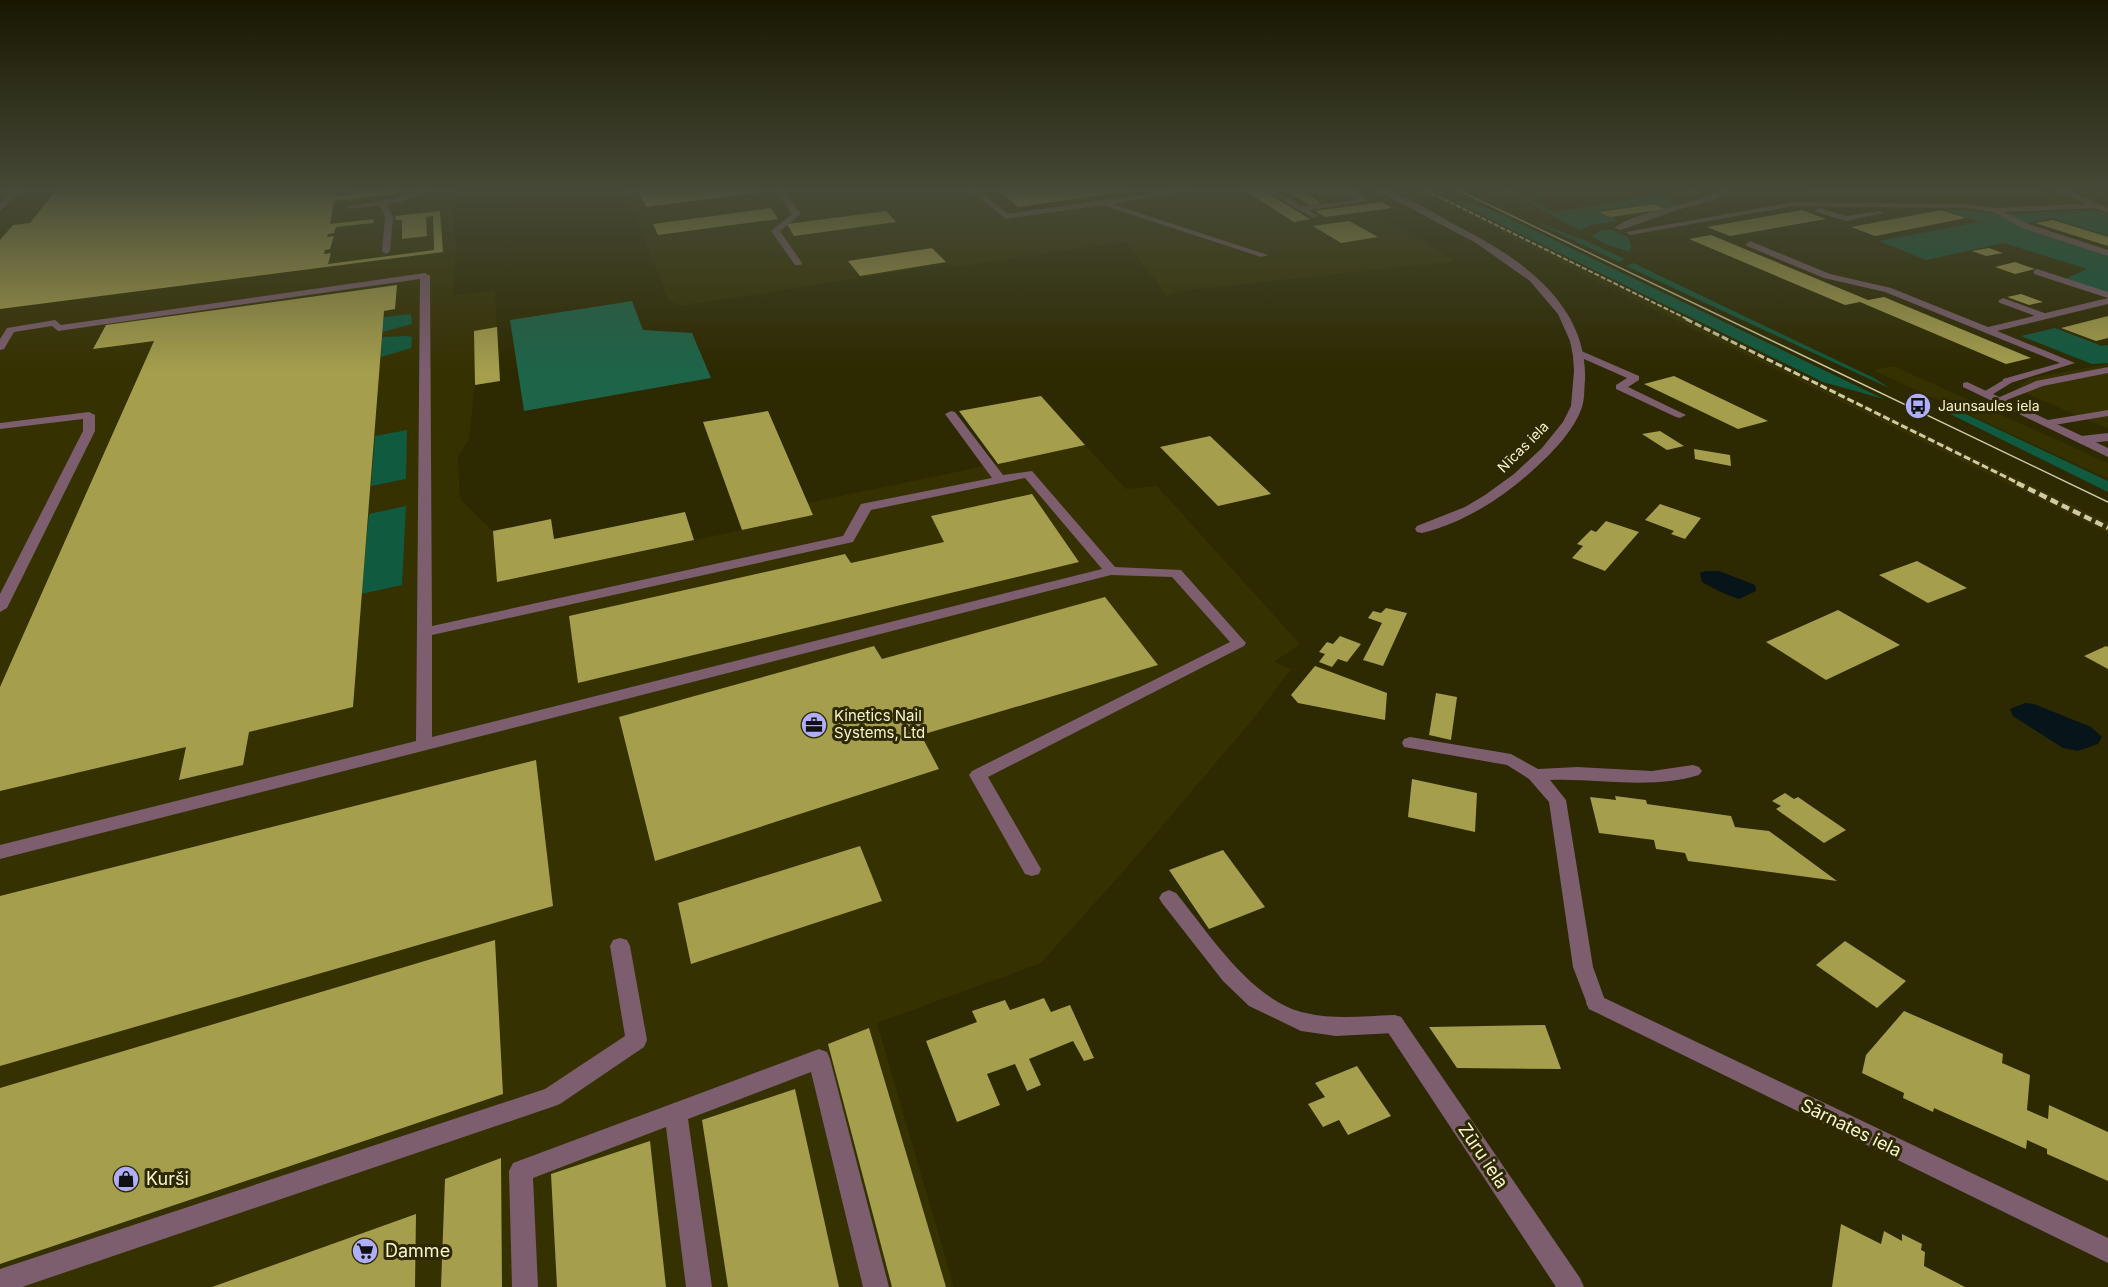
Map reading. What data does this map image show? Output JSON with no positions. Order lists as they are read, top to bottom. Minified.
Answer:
{"streets":{"street":["Nīcas iela","Sārnates iela","Zūru iela"]},"places":{"bus stop":["Jaunsaules iela"],"office":["Kinetics Nail Systems, Ltd"],"shop":["Kurši"],"supermarket":["Damme"]}}
